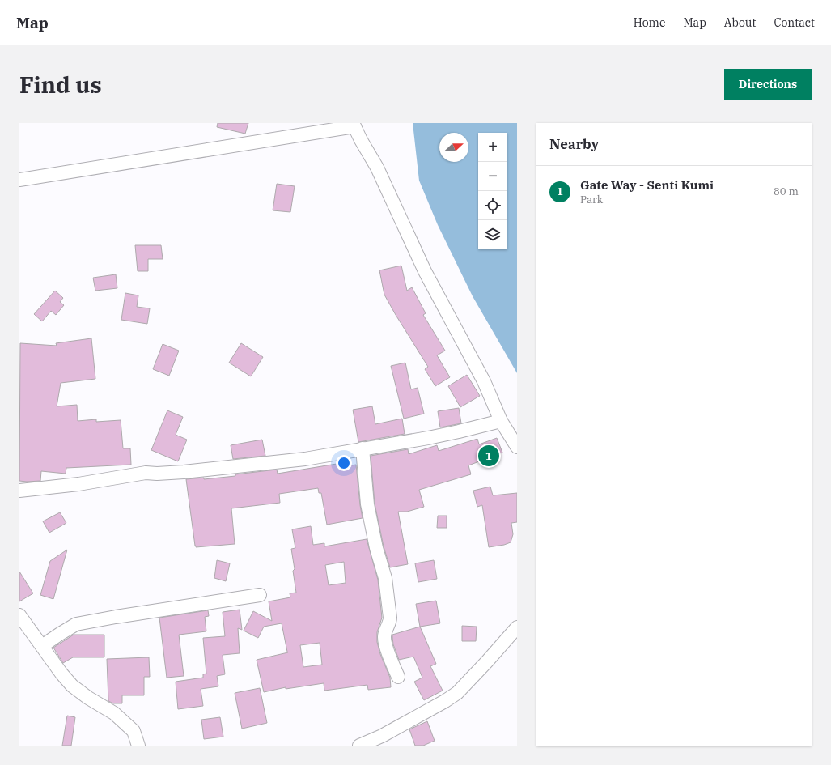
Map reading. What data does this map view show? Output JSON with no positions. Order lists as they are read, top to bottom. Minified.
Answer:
{"north":"right","page":{"header":"Map","nav":["Home","Map","About","Contact"],"buttons":"Directions","title":"Find us","heading":"Nearby","map_buttons":["+","−"],"list":[{"mark":"1","name":"Gate Way - Senti Kumi","note":"Park","value":"80 m"}],"pins":"1"}}
